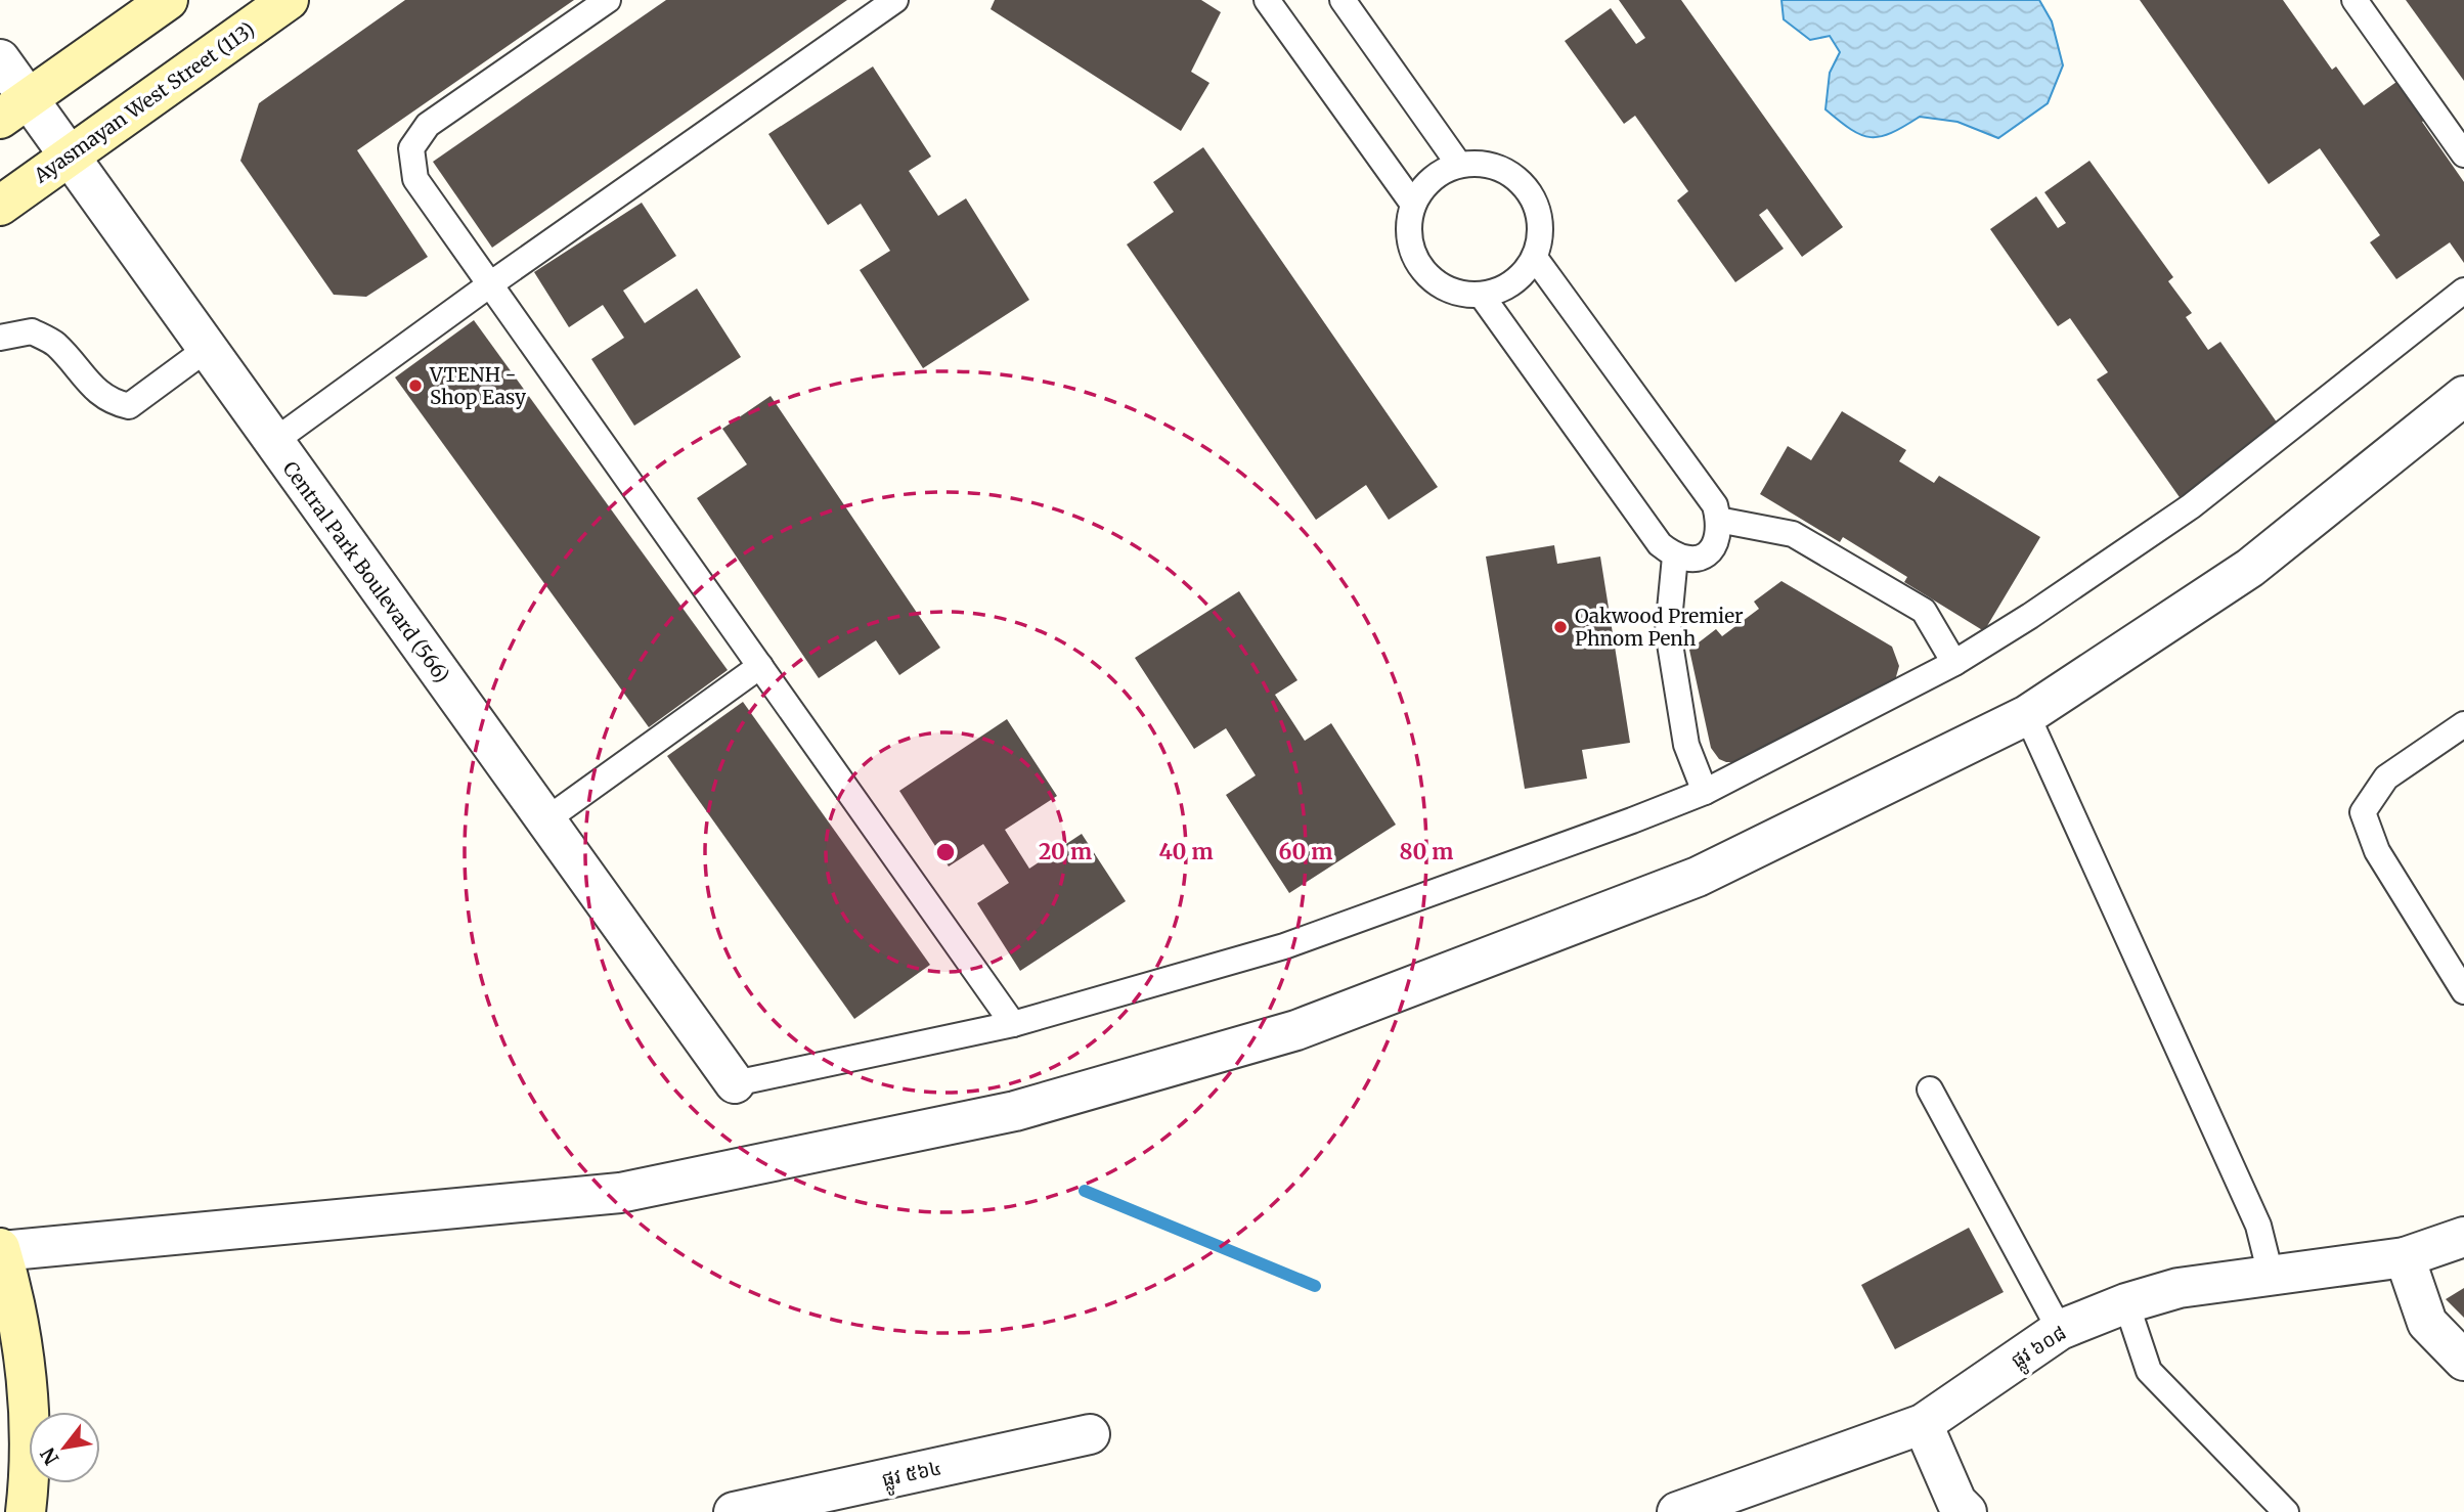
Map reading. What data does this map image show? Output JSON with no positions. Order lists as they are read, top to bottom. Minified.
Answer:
{"streets":{"street":["Ayasmayan West Street (113)","Central Park Boulevard (566)","ផ្លូវ ៦០៨","ផ្លូវ ៥៦៤"]},"crossings":[["Ayasmayan West Street (113)","Central Park Boulevard (566)"]],"places":["VTENH - Shop Easy","Oakwood Premier Phnom Penh"],"north":"bottom left","rings":["20 m","40 m","60 m","80 m"]}
